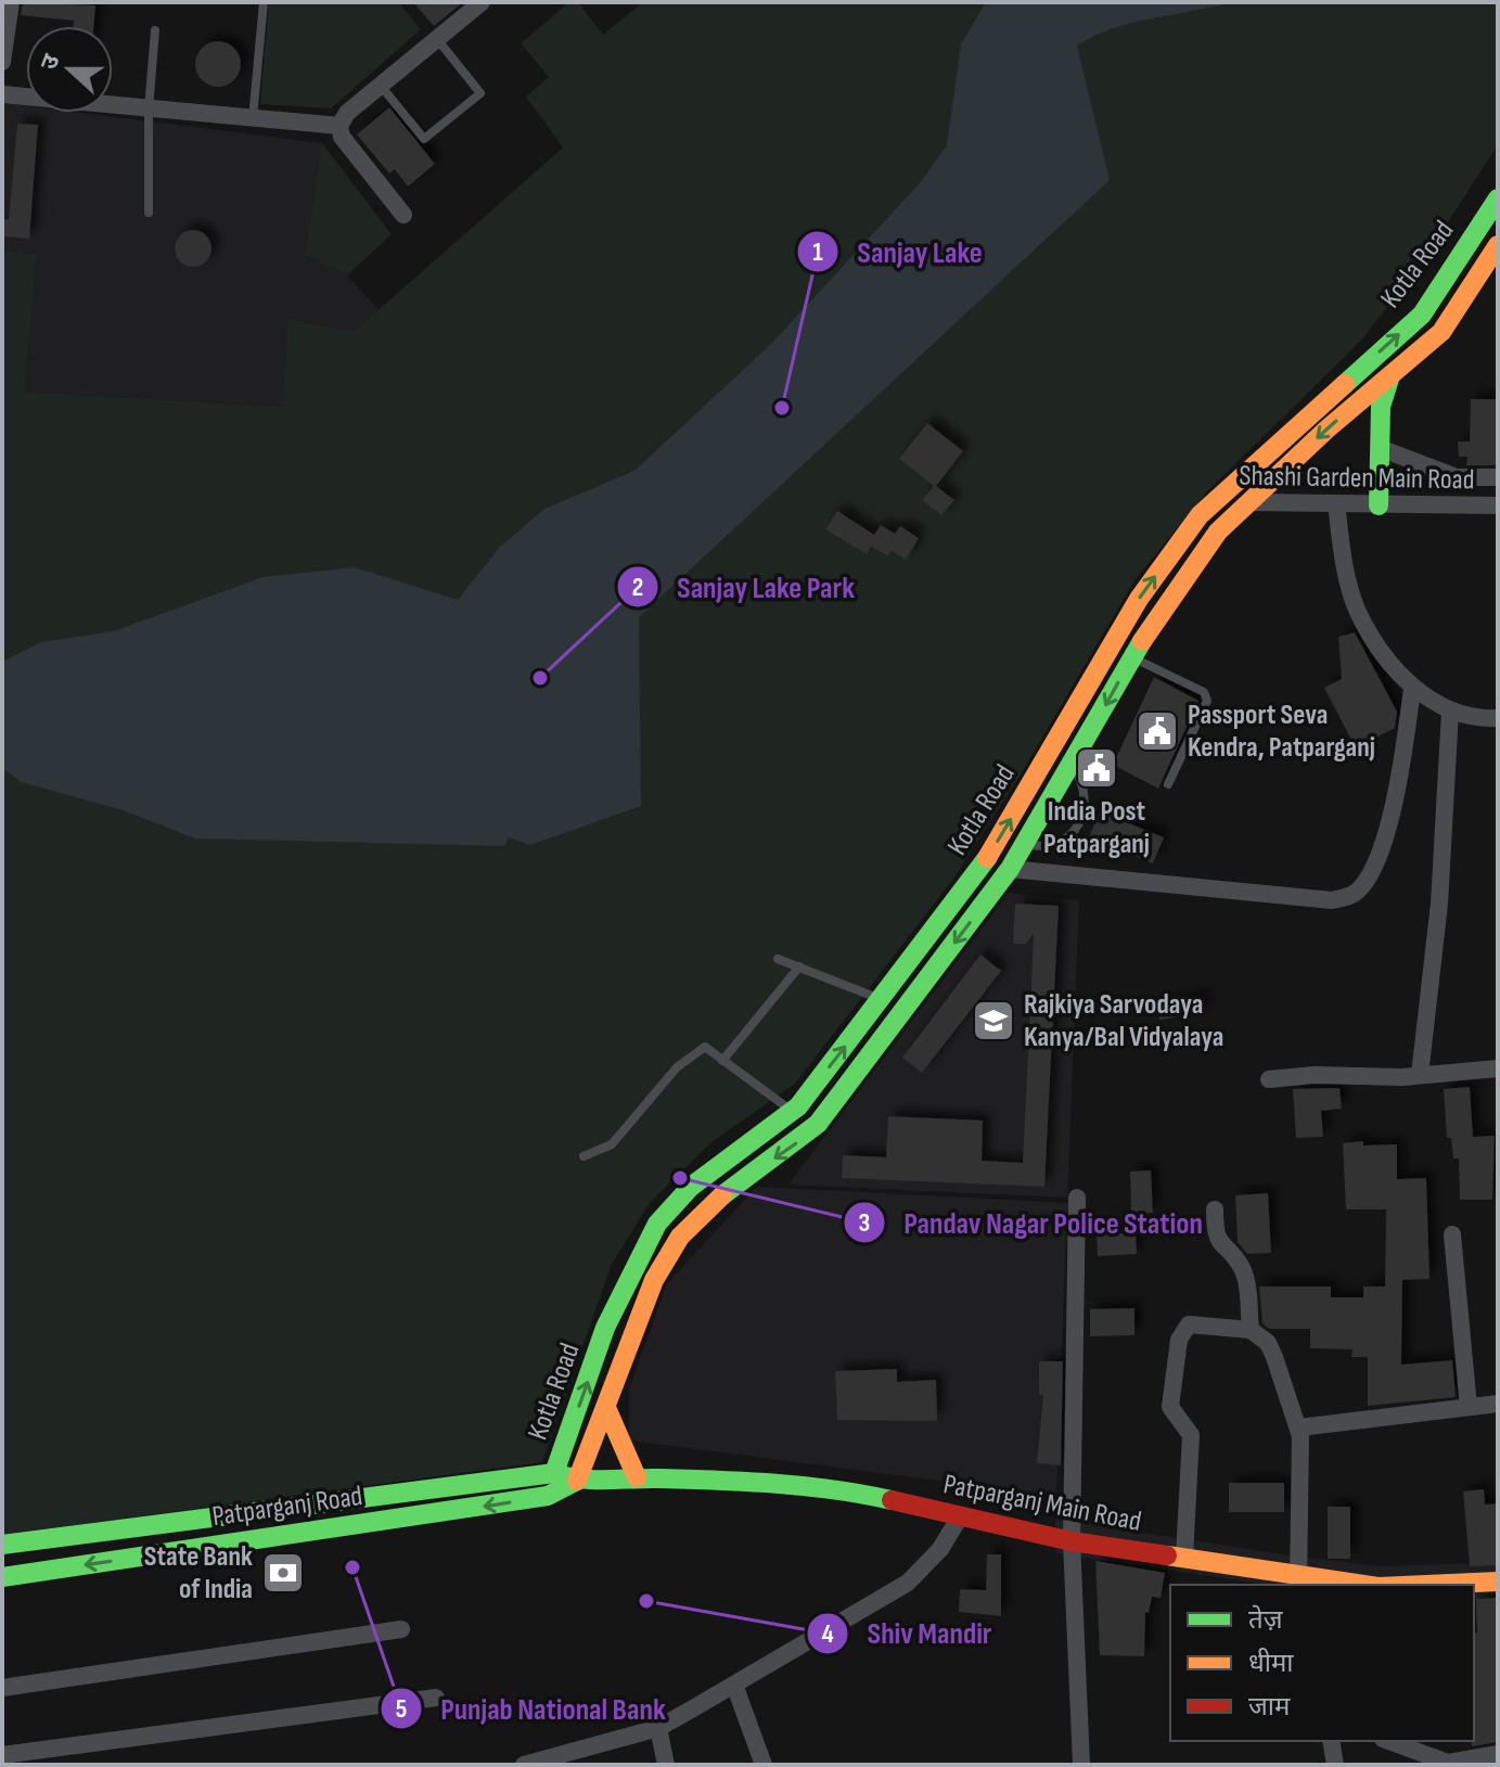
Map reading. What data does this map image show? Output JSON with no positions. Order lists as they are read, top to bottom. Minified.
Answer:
{"streets":{"main road":["Kotla Road","Patparganj Main Road","Patparganj Road"],"street":["Shashi Garden Main Road"]},"crossings":[["Kotla Road","Shashi Garden Main Road"],["Kotla Road","Patparganj Main Road"],["Kotla Road","Patparganj Road"],["Patparganj Main Road","Patparganj Road"]],"places":{"other":["Sanjay Lake","Sanjay Lake Park","Pandav Nagar Police Station","Punjab National Bank","Shiv Mandir"],"public building":["Passport Seva Kendra, Patparganj","India Post Patparganj"],"school or university":["Rajkiya Sarvodaya Kanya/Bal Vidyalaya"],"bank":["State Bank of India"]},"legend":["तेज़","धीमा","जाम"],"north":"left"}
